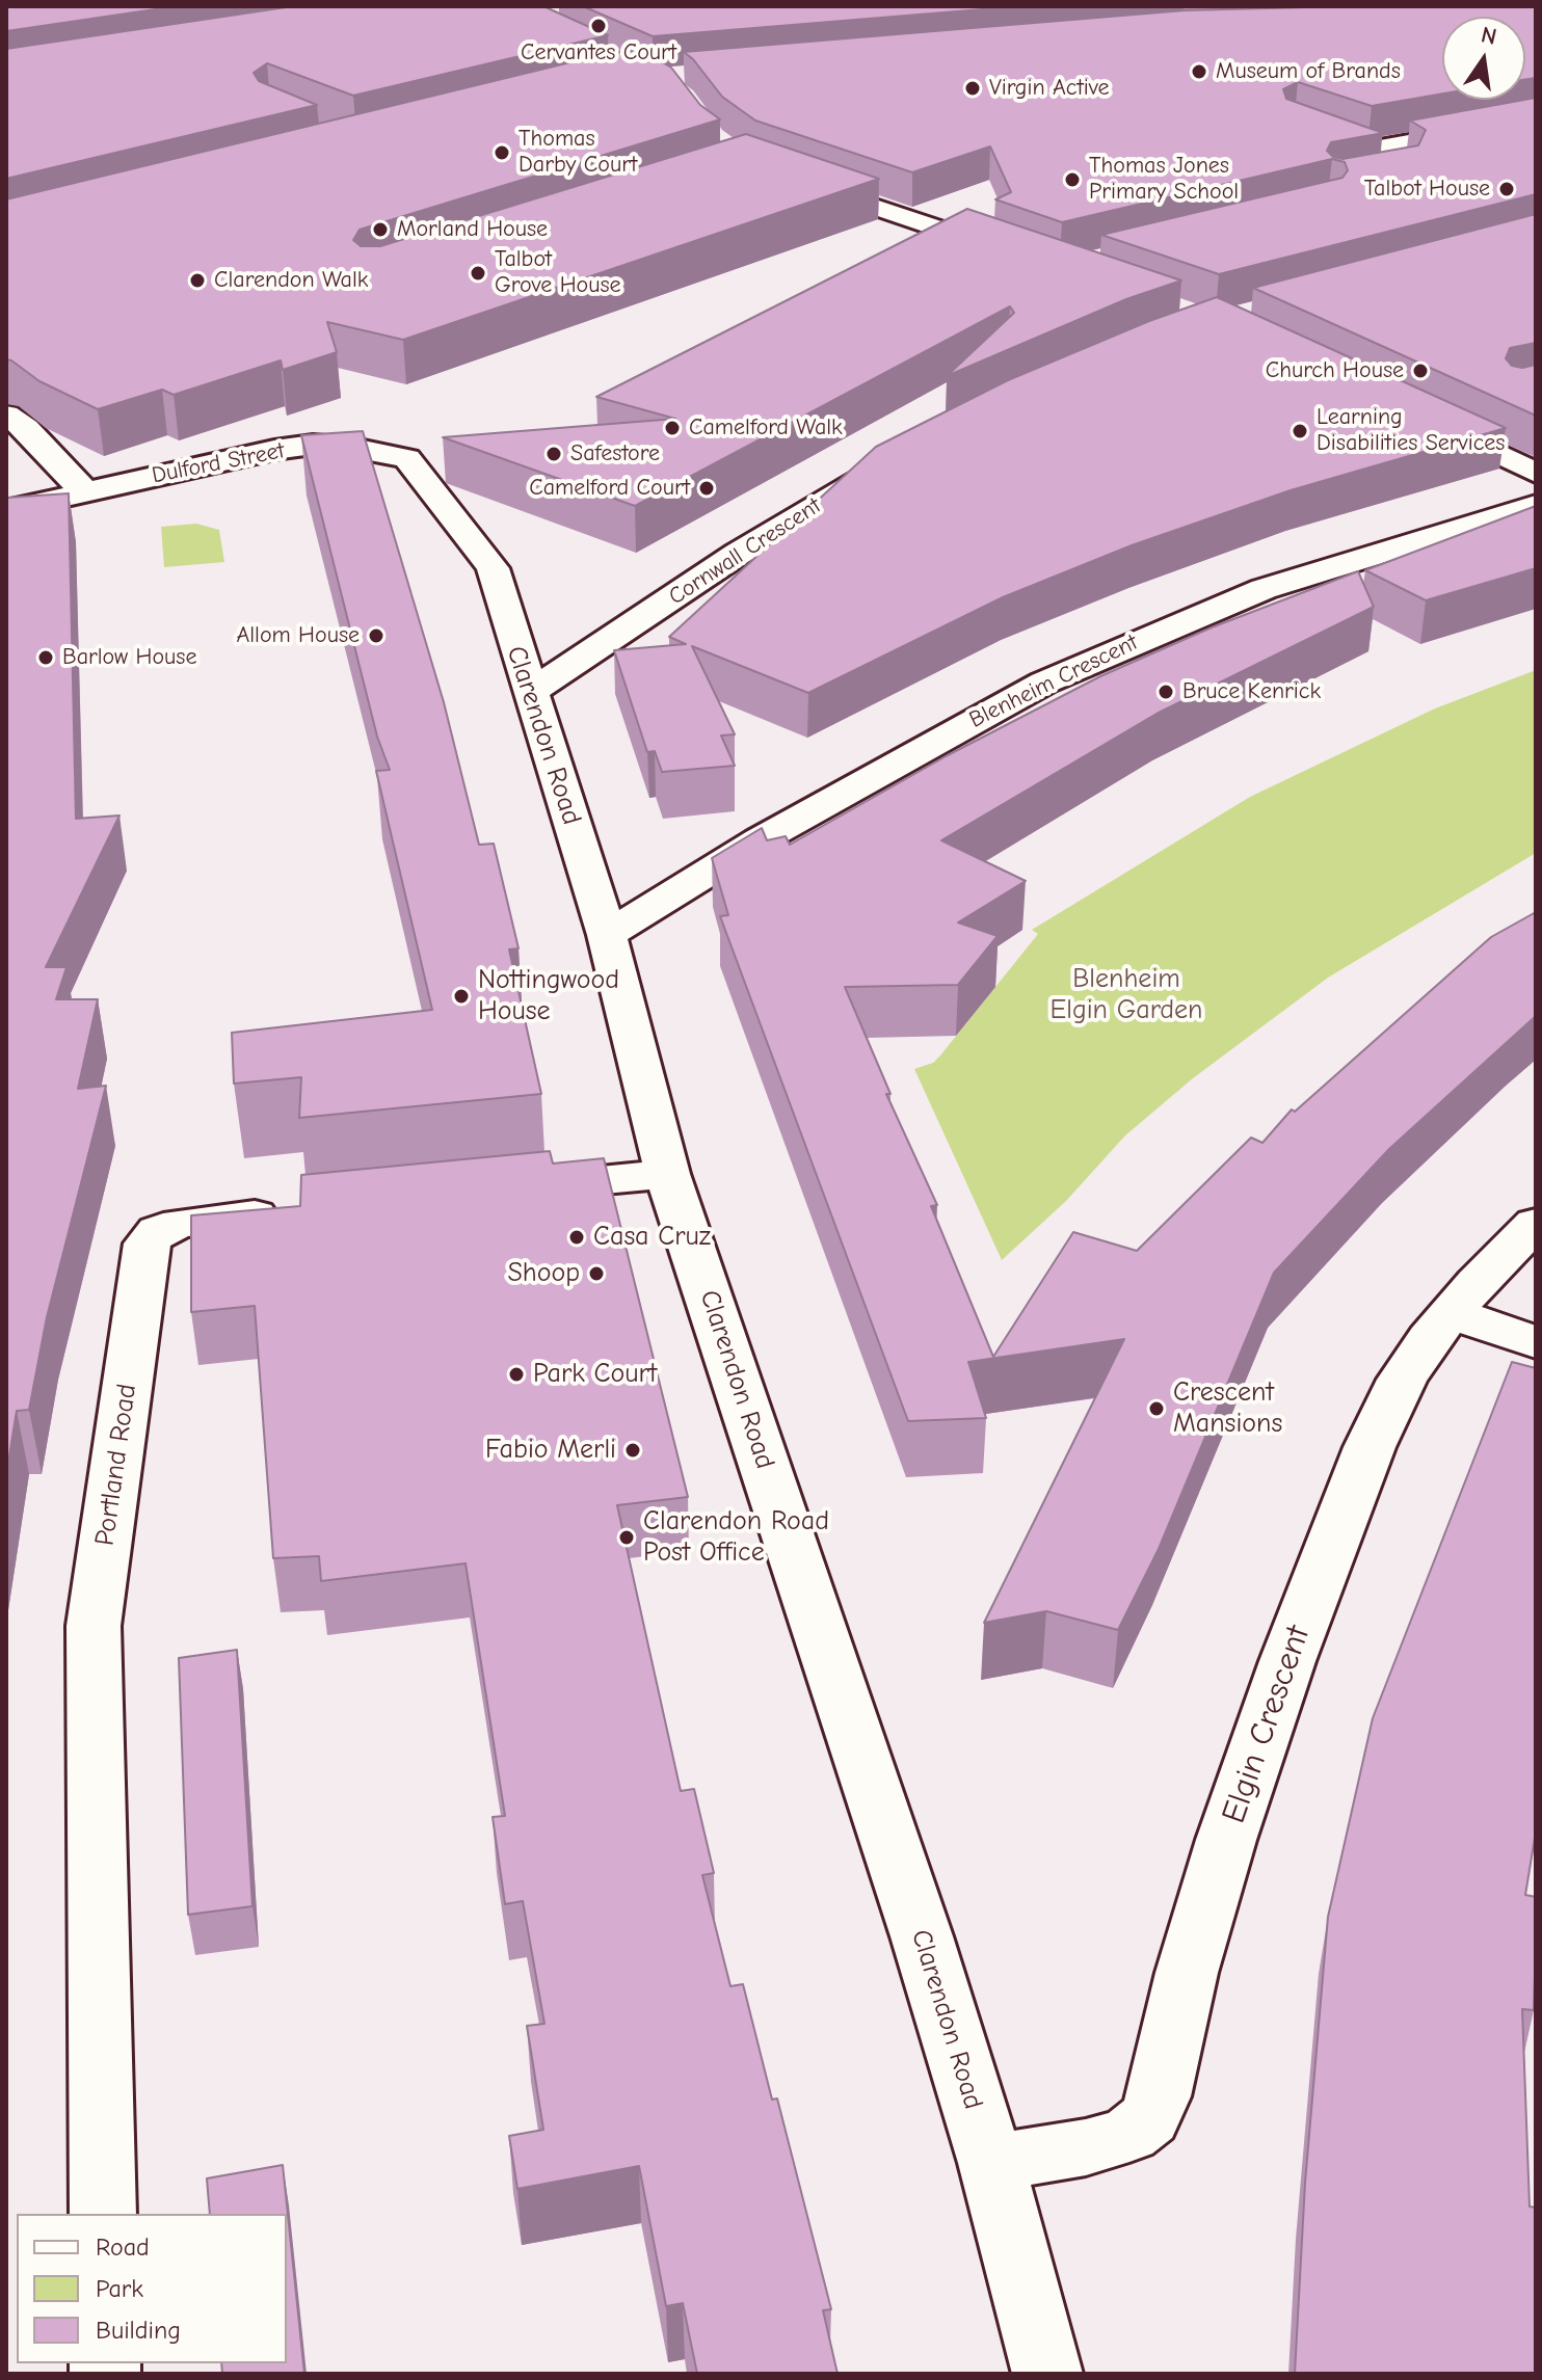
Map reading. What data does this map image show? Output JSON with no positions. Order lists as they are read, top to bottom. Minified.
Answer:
{"streets":{"street":["Dulford Street","Cornwall Crescent","Blenheim Crescent","Clarendon Road","Portland Road","Elgin Crescent"]},"crossings":[["Dulford Street","Clarendon Road"],["Cornwall Crescent","Clarendon Road"],["Blenheim Crescent","Clarendon Road"],["Clarendon Road","Elgin Crescent"]],"parks":["Blenheim Elgin Garden"],"places":["Cervantes Court","Museum of Brands","Virgin Active","Thomas Darby Court","Thomas Jones Primary School","Talbot House","Morland House","Talbot Grove House","Clarendon Walk","Church House","Camelford Walk","Learning Disabilities Services","Safestore","Camelford Court","Allom House","Barlow House","Bruce Kenrick","Nottingwood House","Casa Cruz","Shoop","Park Court","Crescent Mansions","Fabio Merli","Clarendon Road Post Office"],"legend":["Road","Park","Building"],"north":"top"}
